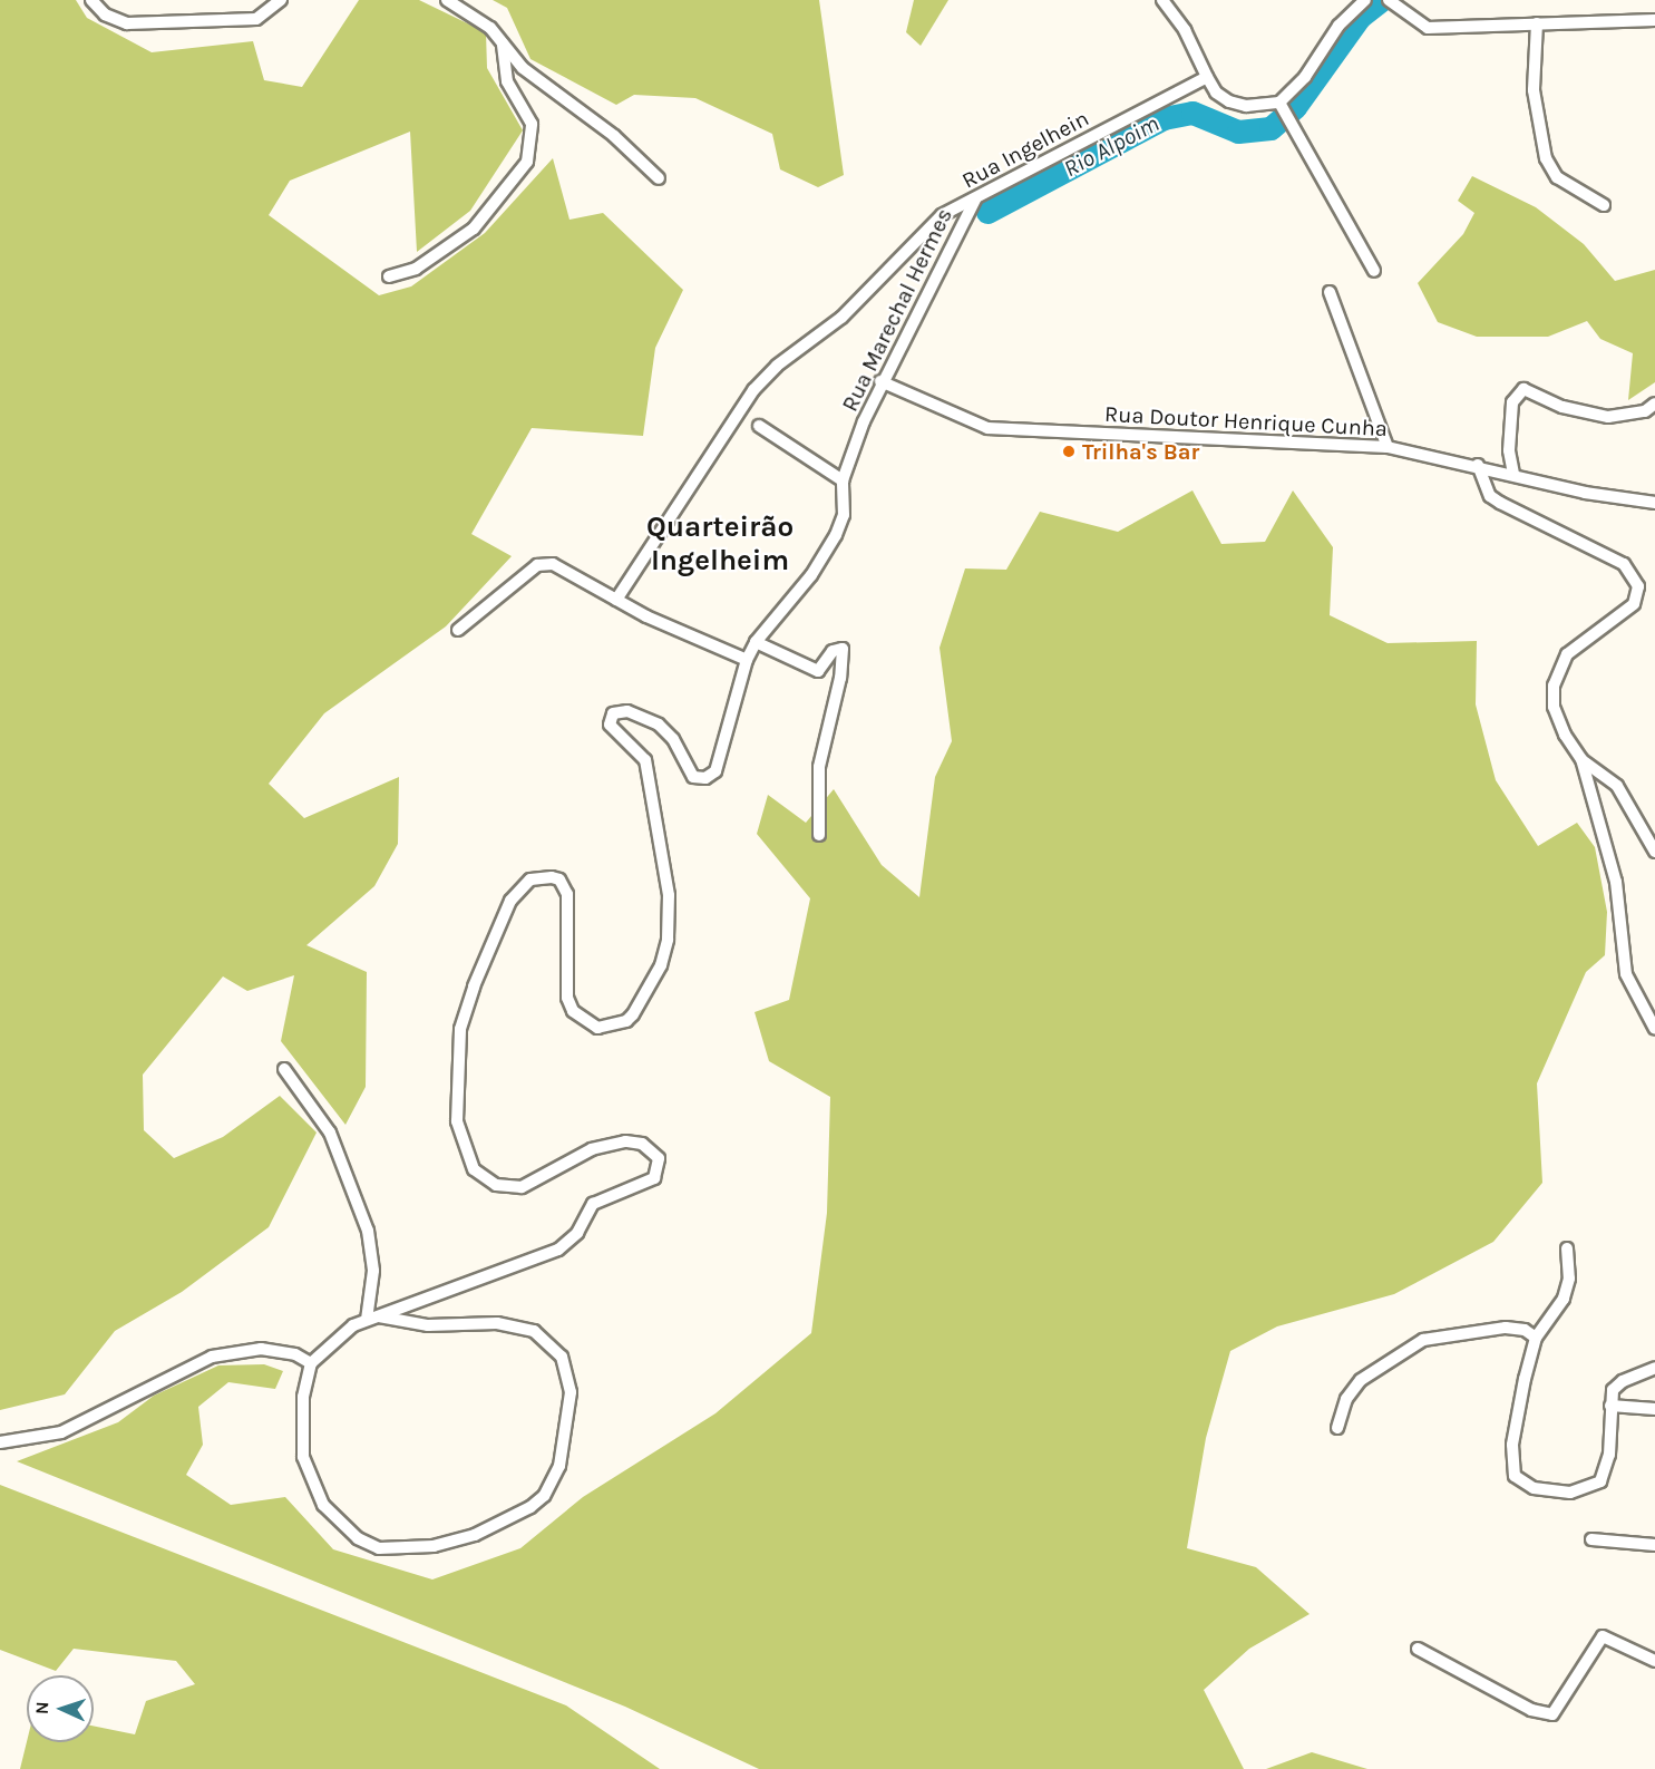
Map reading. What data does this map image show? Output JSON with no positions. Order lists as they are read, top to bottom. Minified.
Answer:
{"streets":{"street":["Rua Ingelhein","Rua Marechal Hermes","Rua Doutor Henrique Cunha"]},"crossings":[["Rua Ingelhein","Rua Marechal Hermes"],["Rua Marechal Hermes","Rua Doutor Henrique Cunha"]],"districts":["Quarteirão Ingelheim"],"water":["Rio Alpoim"],"places":["Trilha's Bar"],"north":"left"}
